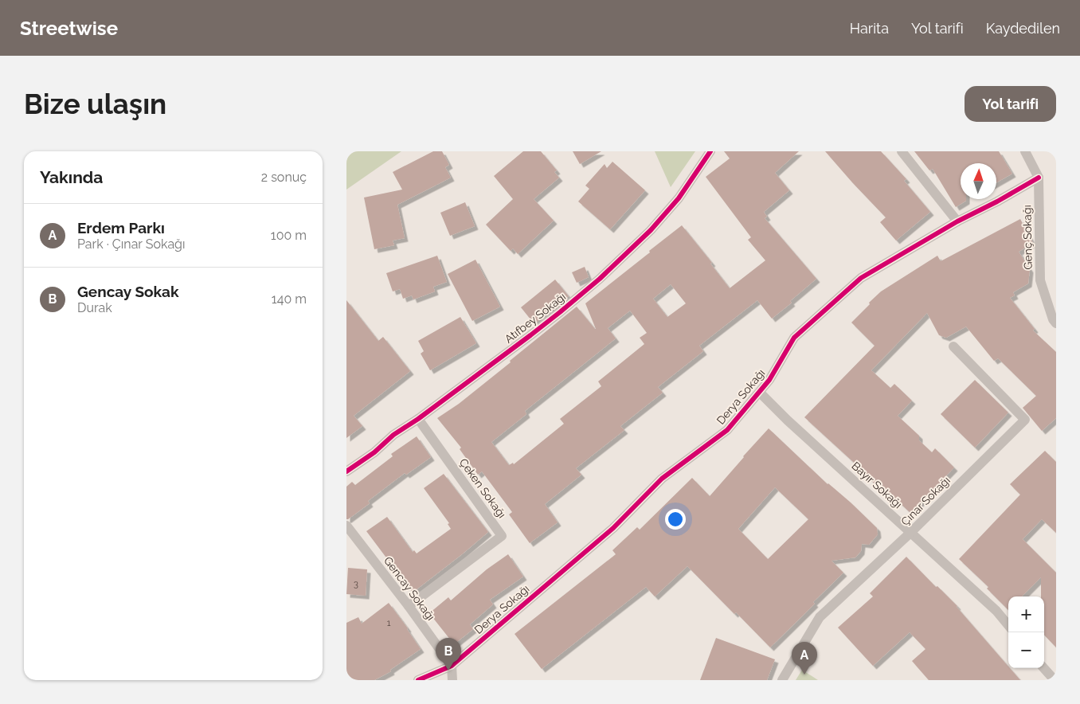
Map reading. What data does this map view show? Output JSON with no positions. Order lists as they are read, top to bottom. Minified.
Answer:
{"streets":{"street":["Genç Sokağı","Atıfbey Sokağı","Derya Sokağı","Bayır Sokağı","Çeken Sokağı","Çınar Sokağı","Gencay Sokağı"]},"crossings":[["Genç Sokağı","Derya Sokağı"],["Atıfbey Sokağı","Çeken Sokağı"],["Derya Sokağı","Bayır Sokağı"],["Derya Sokağı","Gencay Sokağı"],["Bayır Sokağı","Çınar Sokağı"],["Çeken Sokağı","Gencay Sokağı"]],"house_numbers":["3","1"],"north":"top","page":{"header":"Streetwise","nav":["Harita","Yol tarifi","Kaydedilen"],"buttons":"Yol tarifi","title":"Bize ulaşın","heading":["Yakında","2 sonuç"],"list":[{"mark":"A","name":"Erdem Parkı","note":"Park · Çınar Sokağı","value":"100 m"},{"mark":"B","name":"Gencay Sokak","note":"Durak","value":"140 m"}],"map_buttons":["+","−"],"pins":["B","A"]}}
